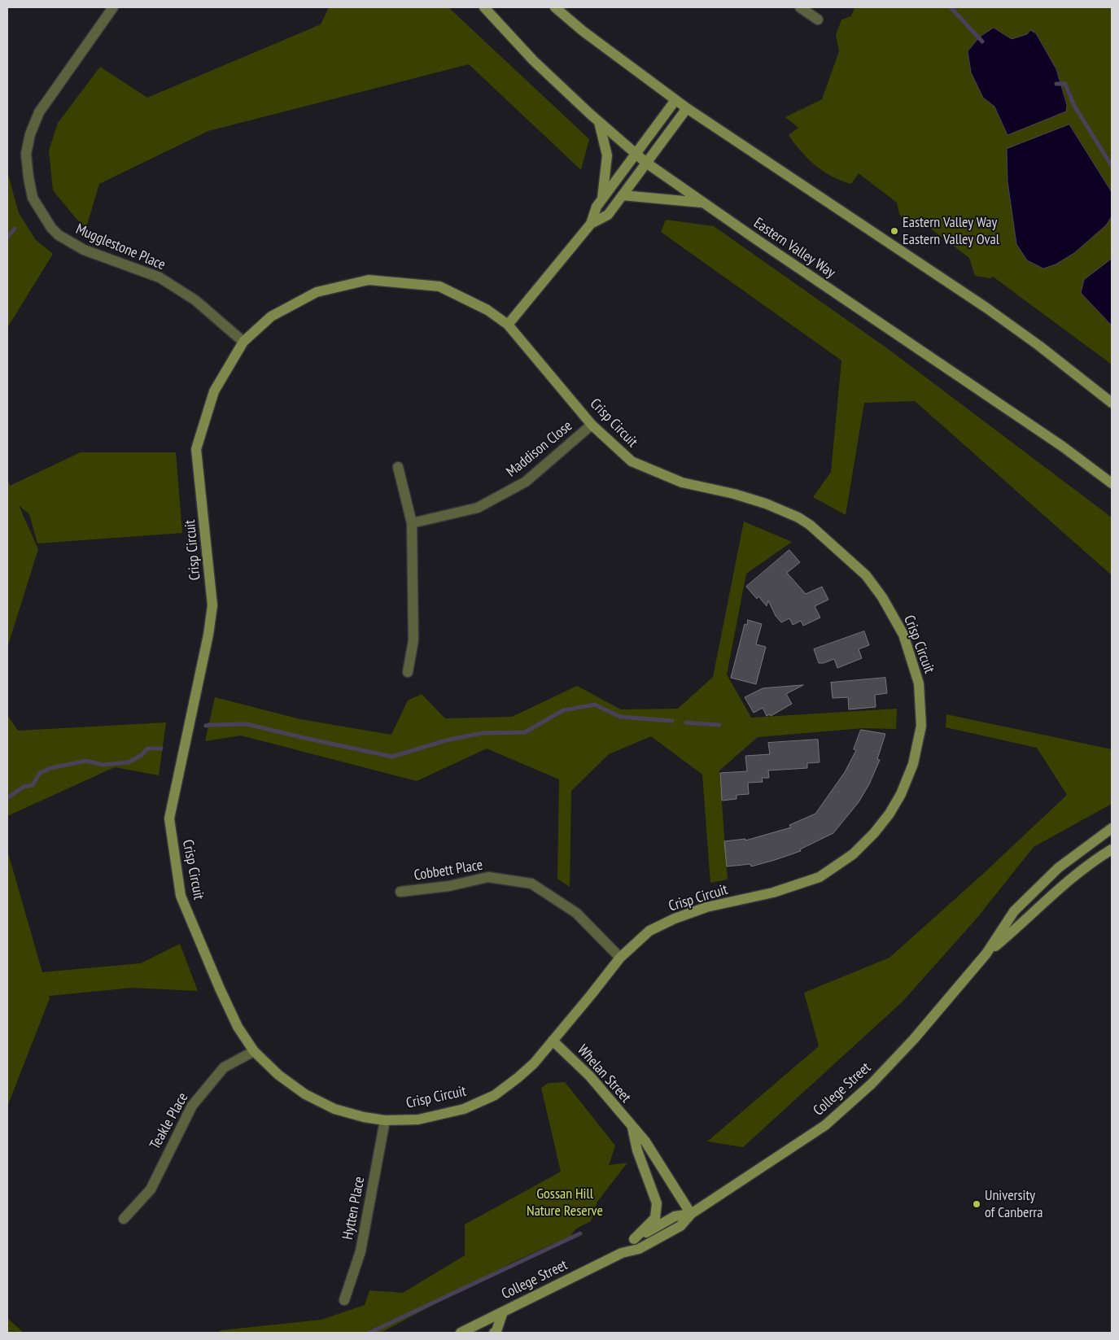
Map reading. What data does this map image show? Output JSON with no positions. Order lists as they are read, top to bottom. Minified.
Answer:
{"streets":{"street":["Mugglestone Place","Eastern Valley Way","Crisp Circuit","Maddison Close","Cobbett Place","Whelan Street","College Street","Teakle Place","Hytten Place"]},"crossings":[["Mugglestone Place","Crisp Circuit"],["Crisp Circuit","Maddison Close"],["Crisp Circuit","Cobbett Place"],["Crisp Circuit","Whelan Street"],["Crisp Circuit","Teakle Place"],["Crisp Circuit","Hytten Place"],["Whelan Street","College Street"]],"parks":["Gossan Hill Nature Reserve"],"places":["Eastern Valley Way Eastern Valley Oval","University of Canberra"]}
